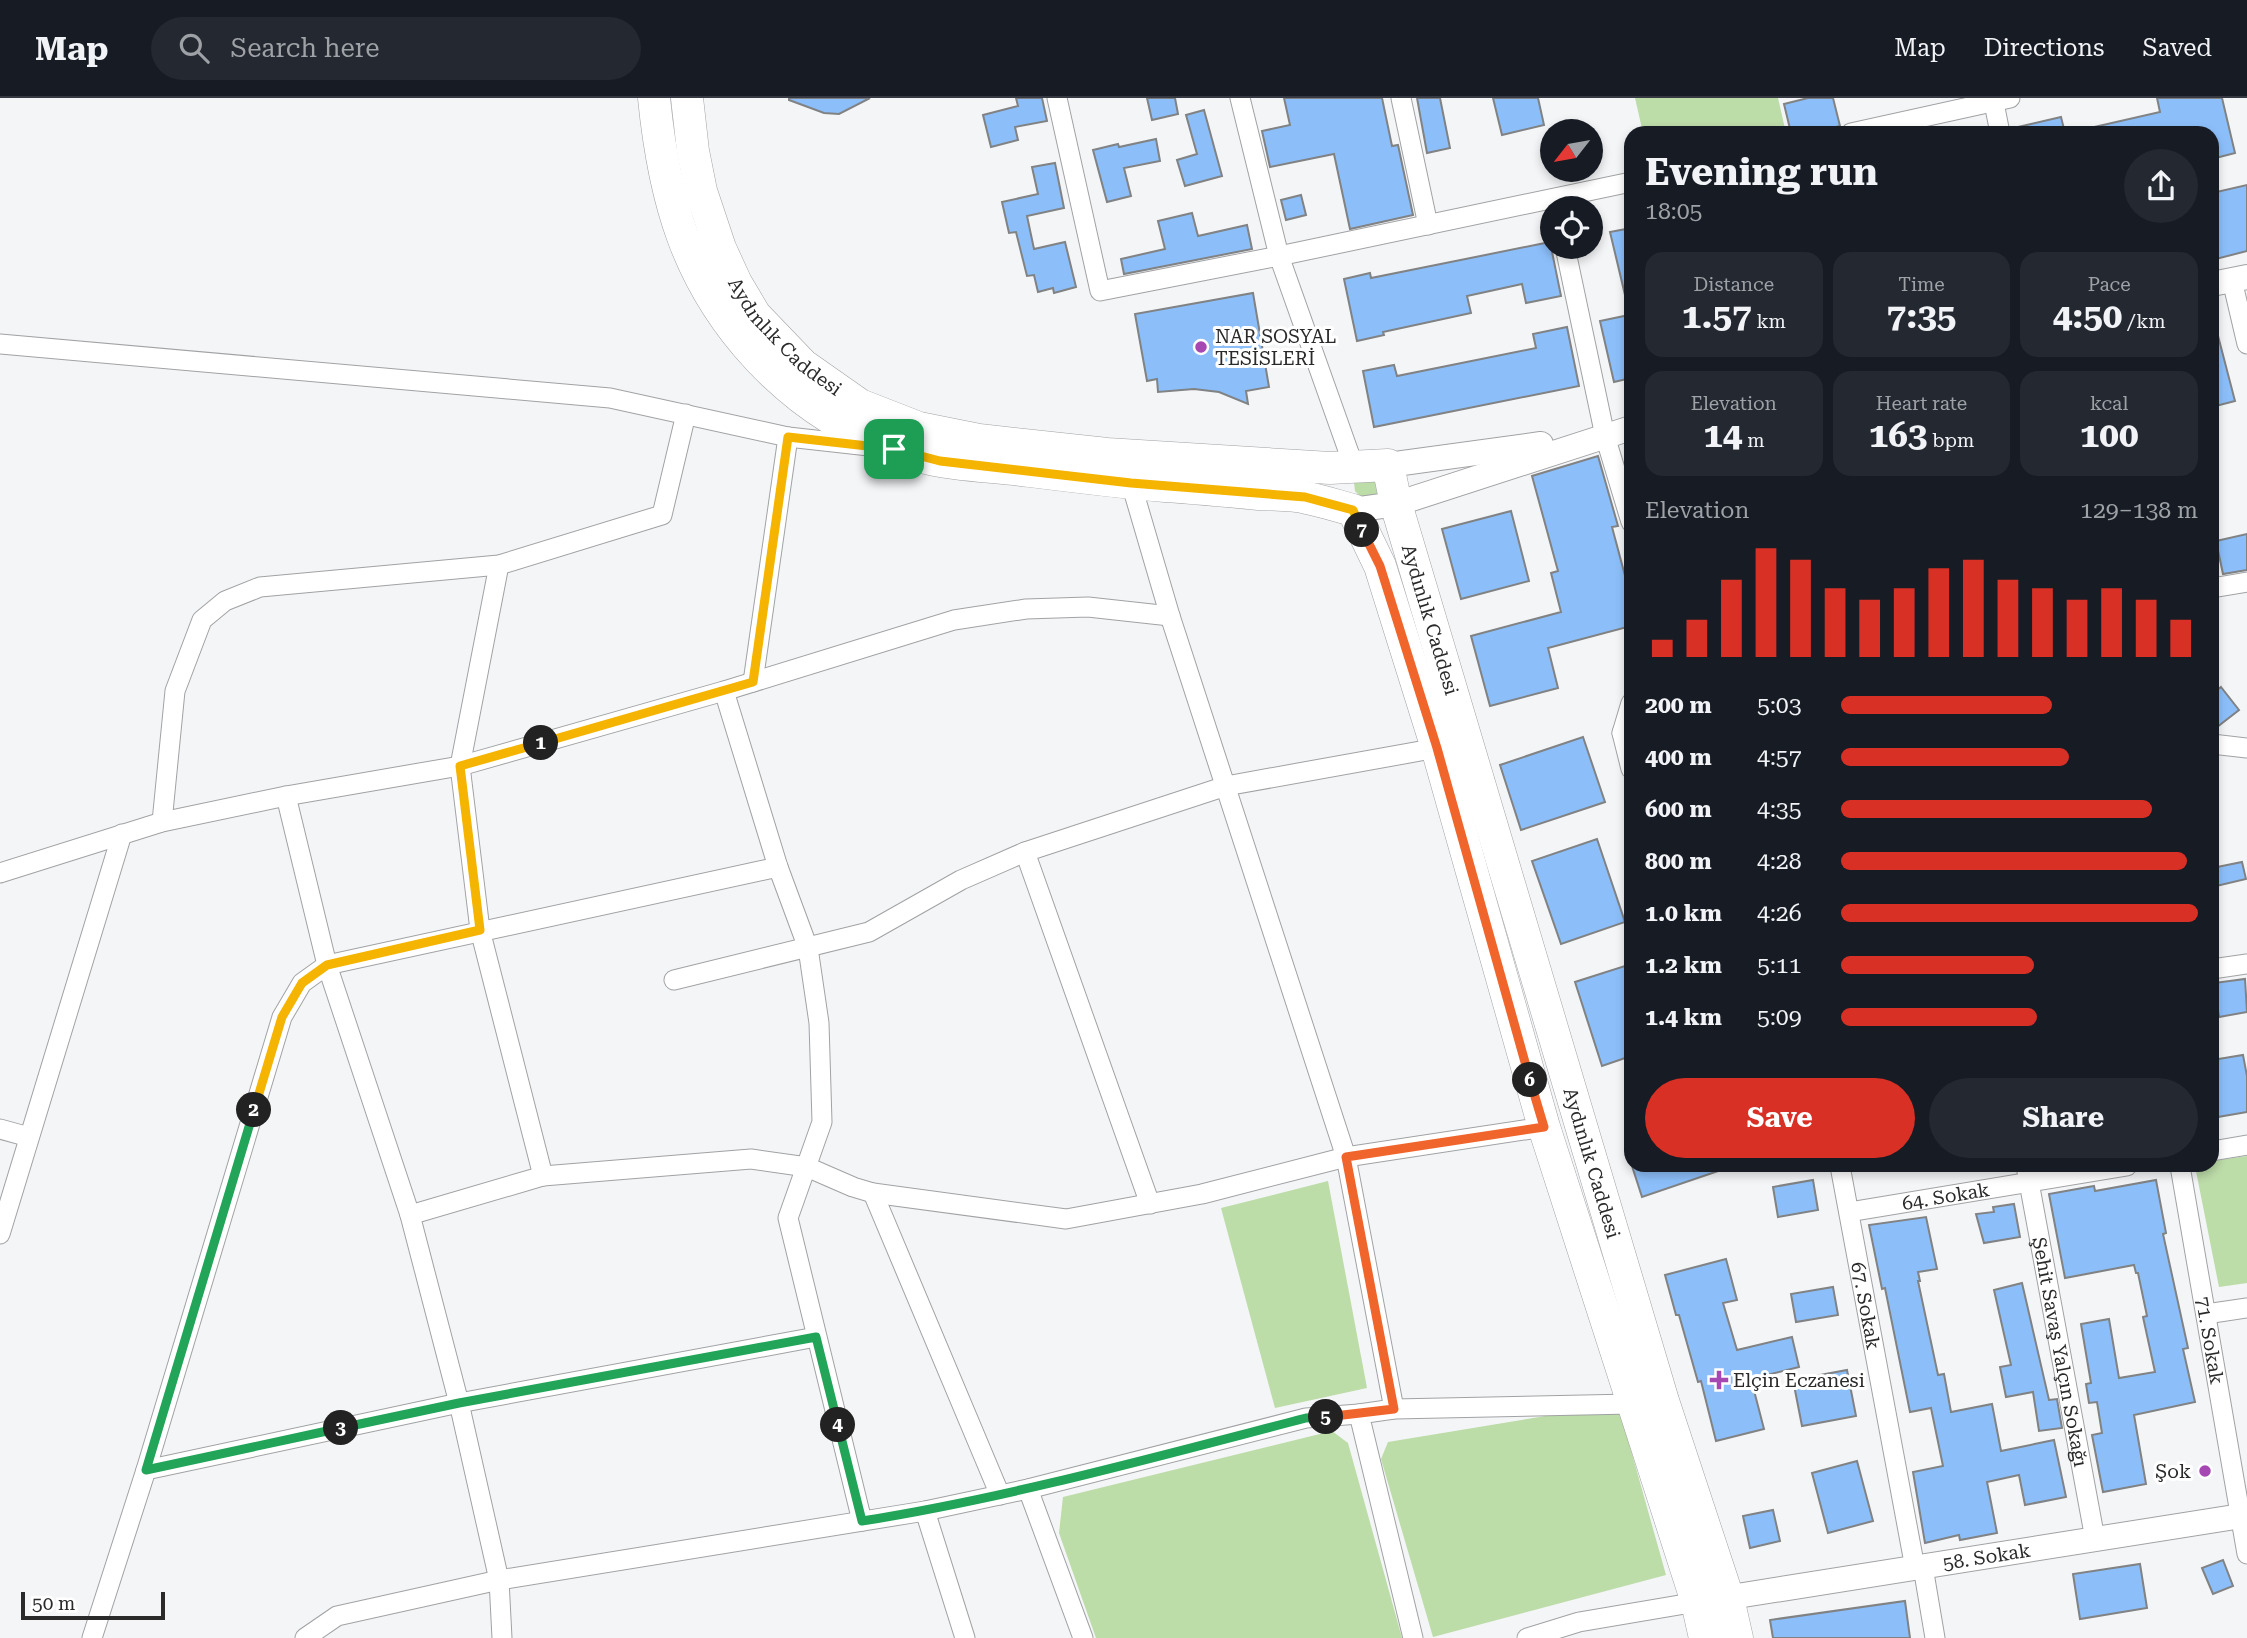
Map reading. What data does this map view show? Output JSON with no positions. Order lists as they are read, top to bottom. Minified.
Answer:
{"streets":{"main road":["Aydınlık Caddesi"],"street":["64. Sokak","67. Sokak","71. Sokak","Şehit Savaş Yalçın Sokağı","58. Sokak"]},"crossings":[["Aydınlık Caddesi","58. Sokak"],["64. Sokak","67. Sokak"],["64. Sokak","Şehit Savaş Yalçın Sokağı"],["67. Sokak","58. Sokak"],["71. Sokak","58. Sokak"],["Şehit Savaş Yalçın Sokağı","58. Sokak"]],"places":{"other":["NAR SOSYAL TESİSLERİ","Şok"],"health":["Elçin Eczanesi"]},"scale_bar":"50 m","north":"bottom left","page":{"header":"Map","search":"Search here","nav":["Map","Directions","Saved"],"heading":["Evening run","18:05"],"stats":[["Distance","1.57 km"],["Time","7:35"],["Pace","4:50 /km"],["Elevation","14 m"],["Heart rate","163 bpm"],["kcal","100"]],"chart":["Elevation","129–138 m"],"pins":["7","1","6","2","5","4","3"],"list":[{"name":"200 m","note":"5:03"},{"name":"400 m","note":"4:57"},{"name":"600 m","note":"4:35"},{"name":"800 m","note":"4:28"},{"name":"1.0 km","note":"4:26"},{"name":"1.2 km","note":"5:11"},{"name":"1.4 km","note":"5:09"}],"buttons":["Save","Share"],"scale":"50 m"}}
